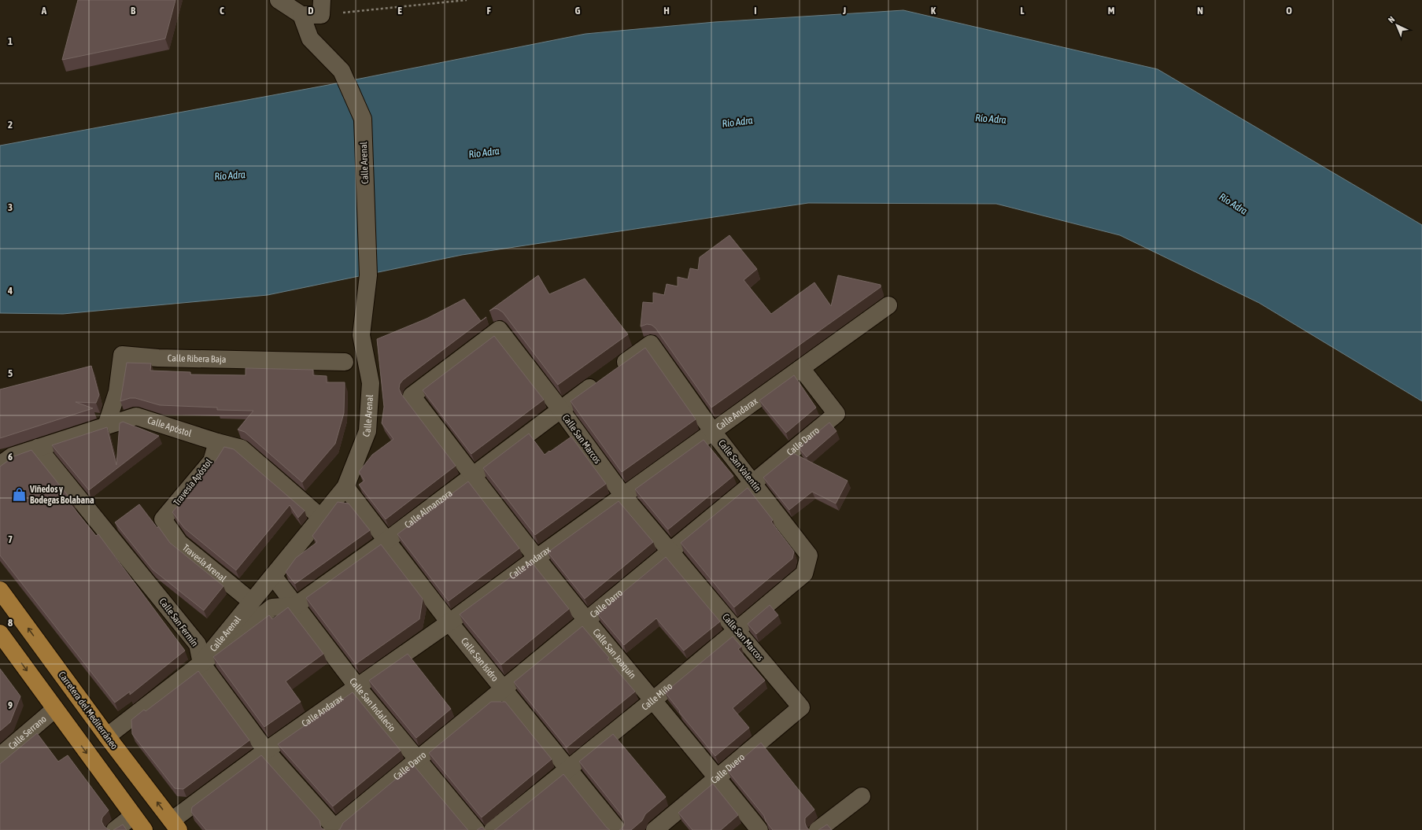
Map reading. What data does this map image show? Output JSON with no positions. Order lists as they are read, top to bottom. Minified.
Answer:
{"streets":{"highway":["Carretera del Mediterráneo"],"street":["Calle Arenal","Calle Ribera Baja","Calle Andarax","Calle Apóstol","Calle San Marcos","Calle Darro","Calle San Valentín","Travesía Apóstol","Calle Almanzora","Travesía Arenal","Calle San Fermín","Calle San Joaquín","Calle San Isidro","Calle Miño","Calle San Indalecio","Calle Serrano","Calle Duero"]},"crossings":[["Calle Arenal","Calle Apóstol"],["Calle Arenal","Travesía Arenal"],["Calle Arenal","Calle San Fermín"],["Calle Arenal","Calle San Isidro"],["Calle Arenal","Calle San Indalecio"],["Calle Arenal","Carretera del Mediterráneo"],["Calle Ribera Baja","Calle Apóstol"],["Calle Andarax","Calle San Marcos"],["Calle Andarax","Calle Darro"],["Calle Andarax","Calle San Valentín"],["Calle Andarax","Calle San Fermín"],["Calle Andarax","Calle San Joaquín"],["Calle Andarax","Calle San Isidro"],["Calle Andarax","Calle San Indalecio"],["Calle Andarax","Carretera del Mediterráneo"],["Calle Apóstol","Travesía Apóstol"],["Calle Apóstol","Calle San Fermín"],["Calle San Marcos","Calle Darro"],["Calle San Marcos","Calle Almanzora"],["Calle San Marcos","Calle San Joaquín"],["Calle San Marcos","Calle Miño"],["Calle San Marcos","Calle Duero"],["Calle Darro","Calle San Valentín"],["Calle Darro","Calle San Fermín"],["Calle Darro","Calle San Joaquín"],["Calle Darro","Calle San Isidro"],["Calle Darro","Calle San Indalecio"],["Calle San Valentín","Calle Almanzora"],["Calle San Valentín","Calle Miño"],["Travesía Apóstol","Travesía Arenal"],["Calle Almanzora","Calle San Joaquín"],["Calle Almanzora","Calle San Isidro"],["Calle Almanzora","Calle San Indalecio"],["Calle San Joaquín","Calle Miño"],["Calle San Joaquín","Calle Duero"],["Calle San Isidro","Calle Miño"]],"water":["Río Adra"],"places":{"shop":["Viñedos y Bodegas Bolabana"]},"north":"top left","grid":{"columns":["A","B","C","D","E","F","G","H","I","J","K","L","M","N","O"],"rows":["1","2","3","4","5","6","7","8","9"]}}
